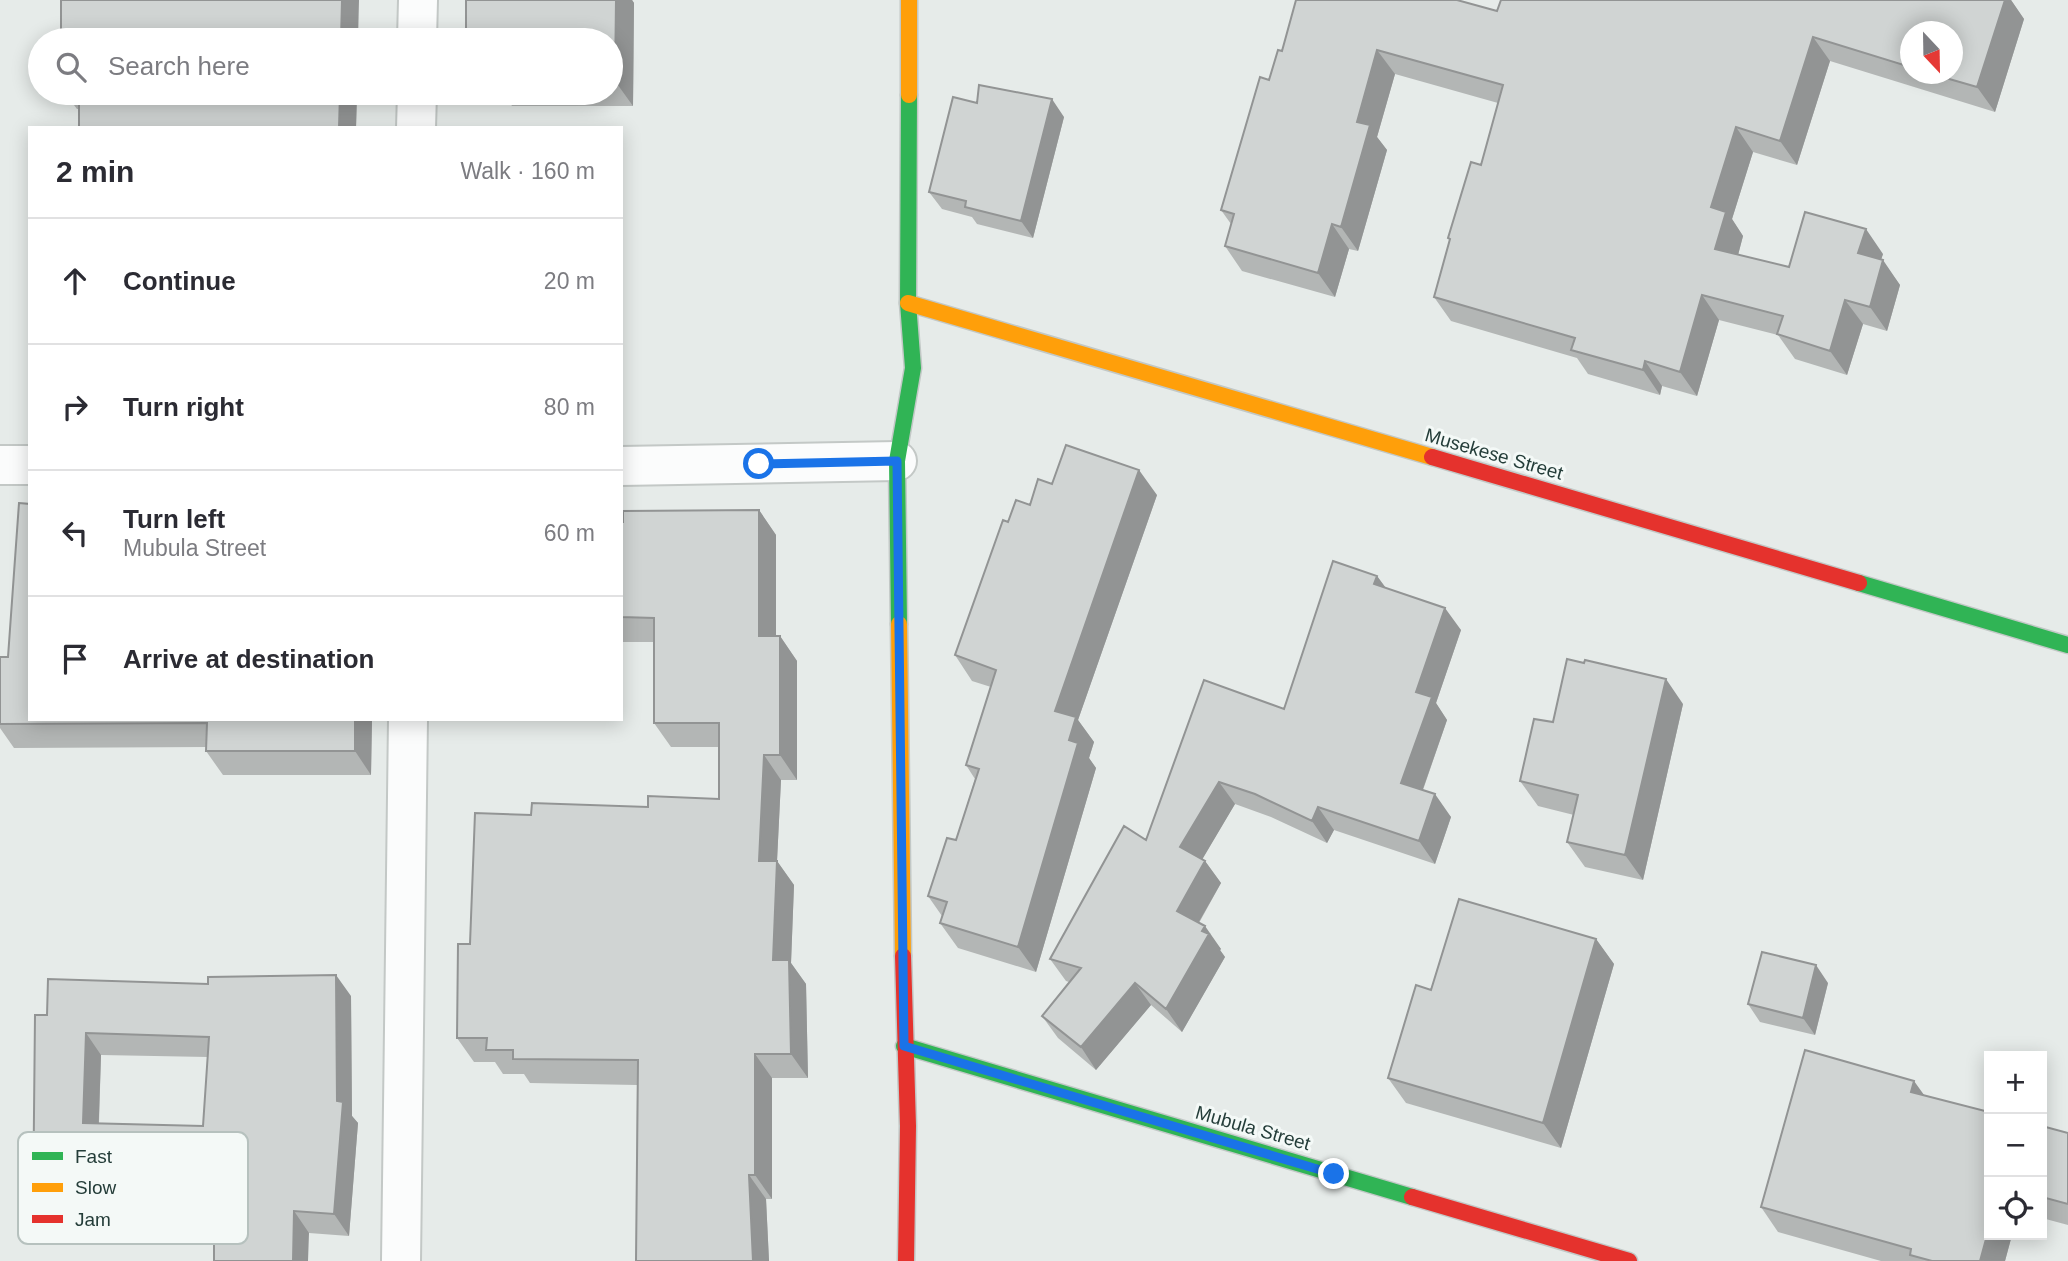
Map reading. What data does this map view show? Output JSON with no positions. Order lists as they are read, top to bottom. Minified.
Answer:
{"streets":{"street":["Musekese Street","Mubula Street"]},"legend":["Fast","Slow","Jam"],"north":"bottom","page":{"search":"Search here","heading":["2 min","Walk · 160 m"],"list":[["Continue","20 m"],["Turn right","80 m"],["Turn left","Mubula Street","60 m"],"Arrive at destination"],"map_buttons":["+","−"]}}
